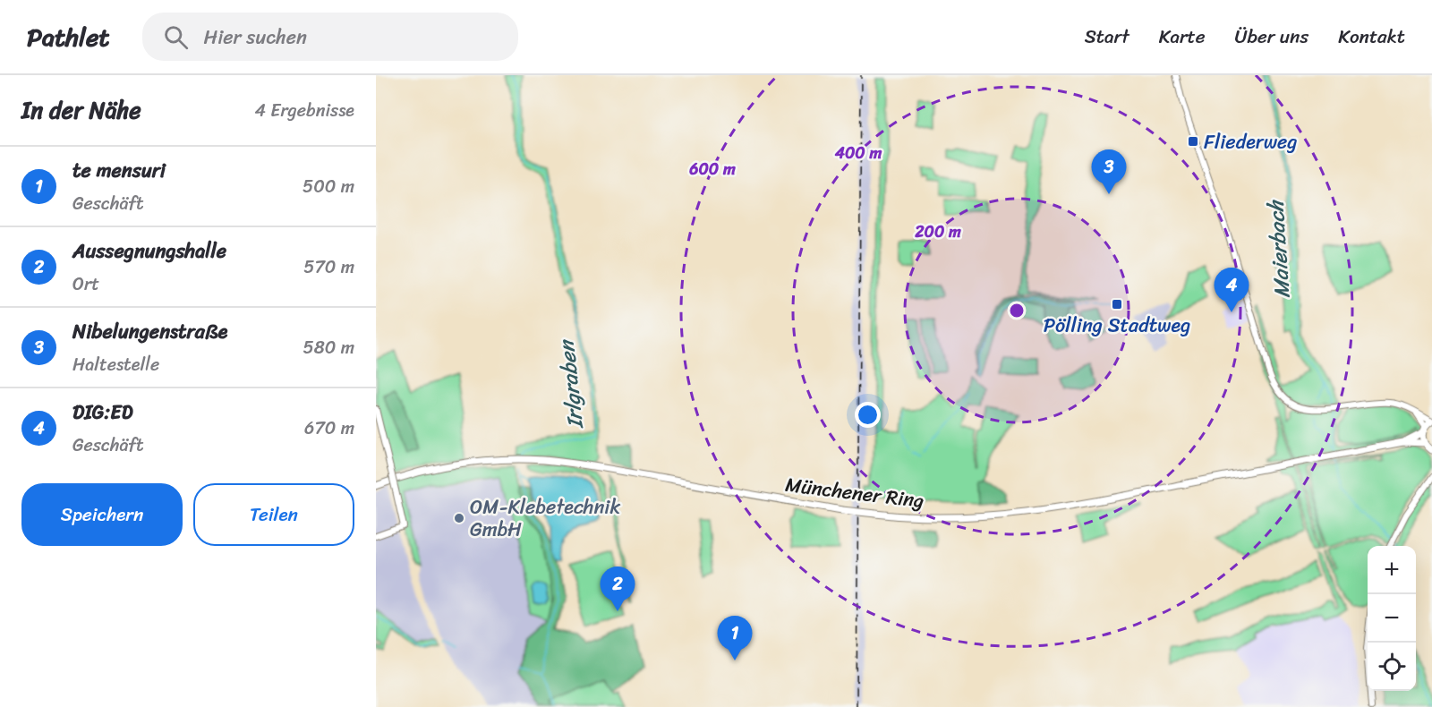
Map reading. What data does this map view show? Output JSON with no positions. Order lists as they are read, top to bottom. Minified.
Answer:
{"streets":{"main road":["Münchener Ring"]},"water":["Maierbach","Irlgraben"],"places":{"transit":["Fliederweg","Pölling Stadtweg"],"other":["OM-Klebetechnik GmbH"]},"page":{"header":"Pathlet","search":"Hier suchen","nav":["Start","Karte","Über uns","Kontakt"],"heading":["In der Nähe","4 Ergebnisse"],"list":[{"mark":"1","name":"te mensuri","note":"Geschäft","value":"500 m"},{"mark":"2","name":"Aussegnungshalle","note":"Ort","value":"570 m"},{"mark":"3","name":"Nibelungenstraße","note":"Haltestelle","value":"580 m"},{"mark":"4","name":"DIG:ED","note":"Geschäft","value":"670 m"}],"pins":["3","4","2","1"],"buttons":["Speichern","Teilen"],"map_buttons":["+","−"]},"rings":["400 m","600 m","200 m"]}
